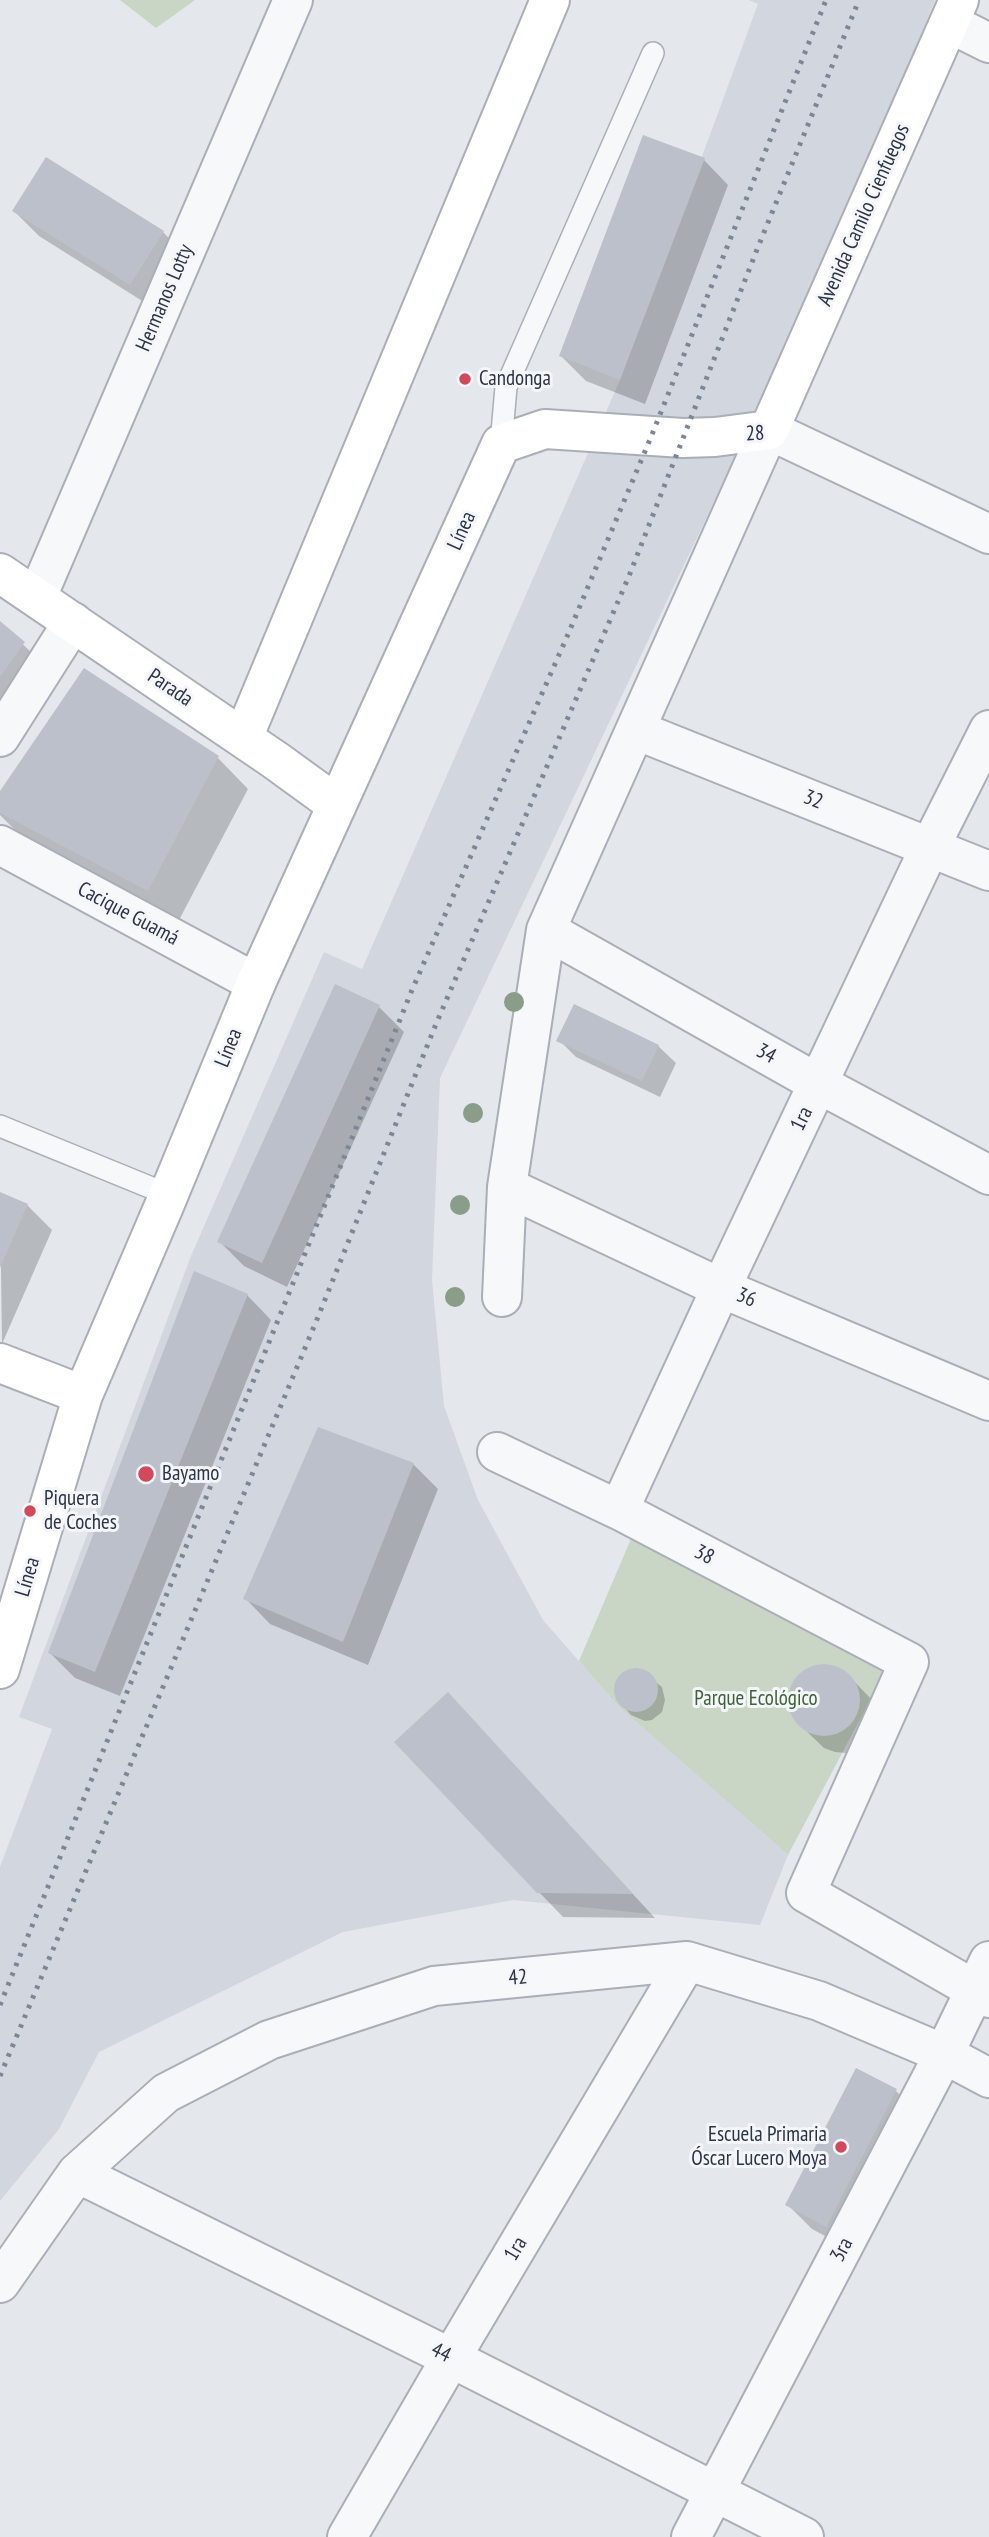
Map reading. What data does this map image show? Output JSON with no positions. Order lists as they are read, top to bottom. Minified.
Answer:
{"streets":{"main road":["Avenida Camilo Cienfuegos","28","Línea","Parada"],"street":["Hermanos Lotty","32","Cacique Guamá","34","1ra","36","38","42","3ra","44"]},"crossings":[["Avenida Camilo Cienfuegos","28"],["Hermanos Lotty","Parada"],["28","Línea"],["Línea","Parada"],["Línea","Cacique Guamá"],["32","1ra"],["34","1ra"],["1ra","36"],["1ra","38"],["1ra","42"],["1ra","44"],["38","3ra"],["42","3ra"],["42","44"],["3ra","44"]],"parks":["Parque Ecológico"],"places":["Candonga","Bayamo","Piquera de Coches","Escuela Primaria Óscar Lucero Moya"]}
